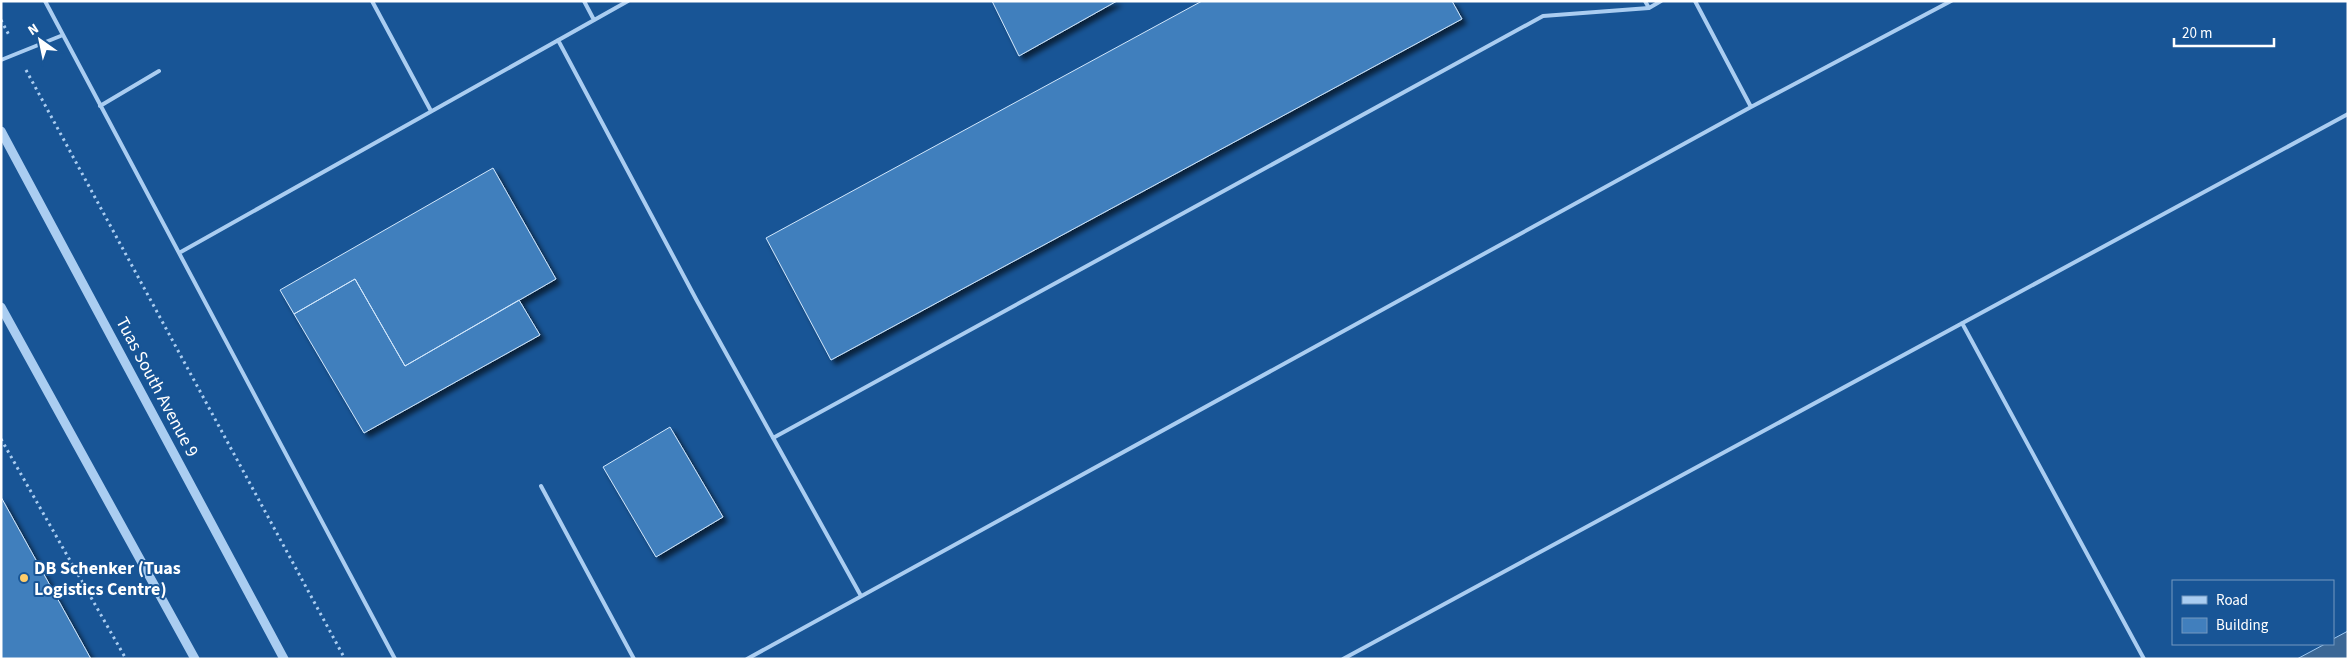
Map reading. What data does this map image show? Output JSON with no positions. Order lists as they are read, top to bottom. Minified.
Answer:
{"streets":{"street":["Tuas South Avenue 9"]},"places":["DB Schenker (Tuas Logistics Centre)"],"legend":["Road","Building"],"scale_bar":"20 m","north":"top left"}
